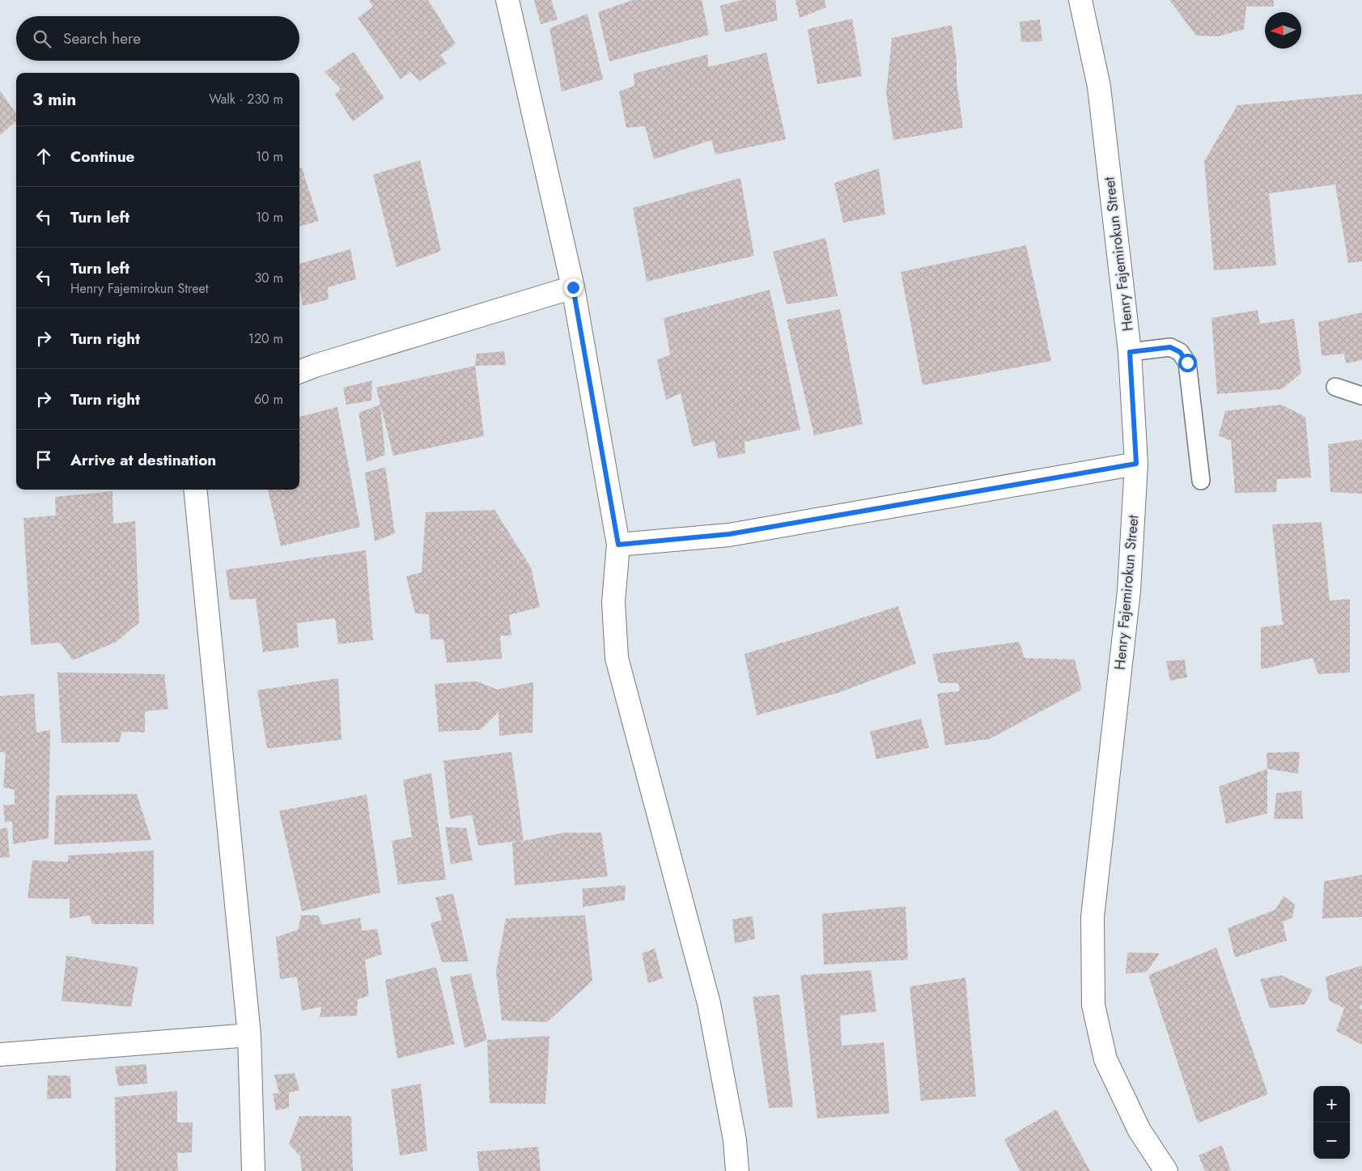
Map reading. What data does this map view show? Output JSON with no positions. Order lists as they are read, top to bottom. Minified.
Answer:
{"streets":{"street":["Henry Fajemirokun Street"]},"north":"left","page":{"search":"Search here","heading":["3 min","Walk · 230 m"],"list":[["Continue","10 m"],["Turn left","10 m"],["Turn left","Henry Fajemirokun Street","30 m"],["Turn right","120 m"],["Turn right","60 m"],"Arrive at destination"],"map_buttons":["+","−"]}}
